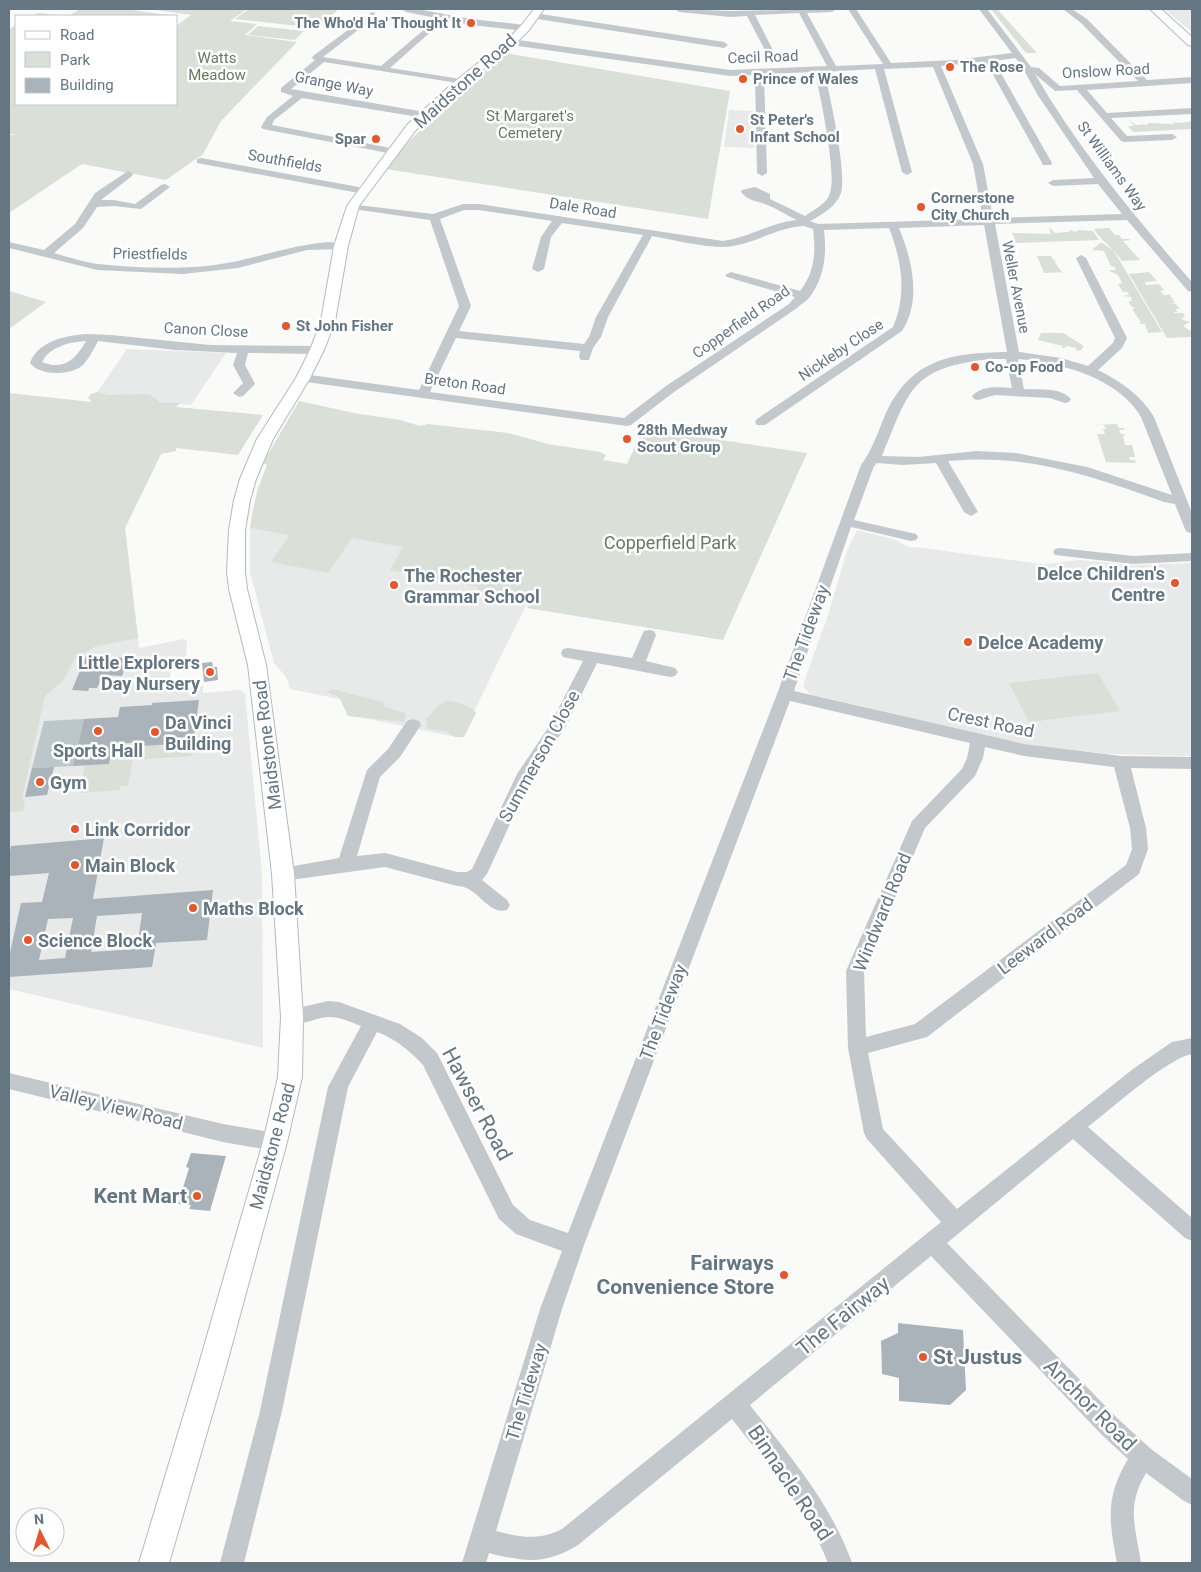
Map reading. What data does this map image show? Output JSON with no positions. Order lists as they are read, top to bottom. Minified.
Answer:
{"streets":{"main road":["Maidstone Road"],"street":["Cecil Road","Onslow Road","Grange Way","Southfields","St Williams Way","Dale Road","Priestfields","Weller Avenue","Copperfield Road","Canon Close","Nickleby Close","Breton Road","The Tideway","Crest Road","Summerson Close","Windward Road","Leeward Road","Hawser Road","Valley View Road","The Fairway","Anchor Road","Binnacle Road"]},"crossings":[["Cecil Road","Maidstone Road"],["Cecil Road","St Williams Way"],["Cecil Road","Weller Avenue"],["Onslow Road","St Williams Way"],["Maidstone Road","Grange Way"],["Maidstone Road","Southfields"],["Maidstone Road","Priestfields"],["Maidstone Road","Canon Close"],["Maidstone Road","Breton Road"],["Maidstone Road","Hawser Road"],["Maidstone Road","Valley View Road"],["Weller Avenue","The Tideway"],["Copperfield Road","Breton Road"],["The Tideway","Crest Road"],["The Tideway","Hawser Road"],["The Tideway","The Fairway"],["Crest Road","Windward Road"],["Crest Road","Leeward Road"],["Windward Road","Leeward Road"],["Windward Road","The Fairway"],["The Fairway","Anchor Road"],["The Fairway","Binnacle Road"]],"parks":["Watts Meadow","St Margaret's Cemetery","Copperfield Park"],"places":["The Who'd Ha' Thought It","The Rose","Prince of Wales","St Peter's Infant School","Spar","Cornerstone City Church","St John Fisher","Co-op Food","28th Medway Scout Group","Delce Children's Centre","The Rochester Grammar School","Delce Academy","Little Explorers Day Nursery","Sports Hall","Da Vinci Building","Gym","Link Corridor","Main Block","Maths Block","Science Block","Kent Mart","Fairways Convenience Store","St Justus"],"legend":["Road","Park","Building"],"north":"top"}
